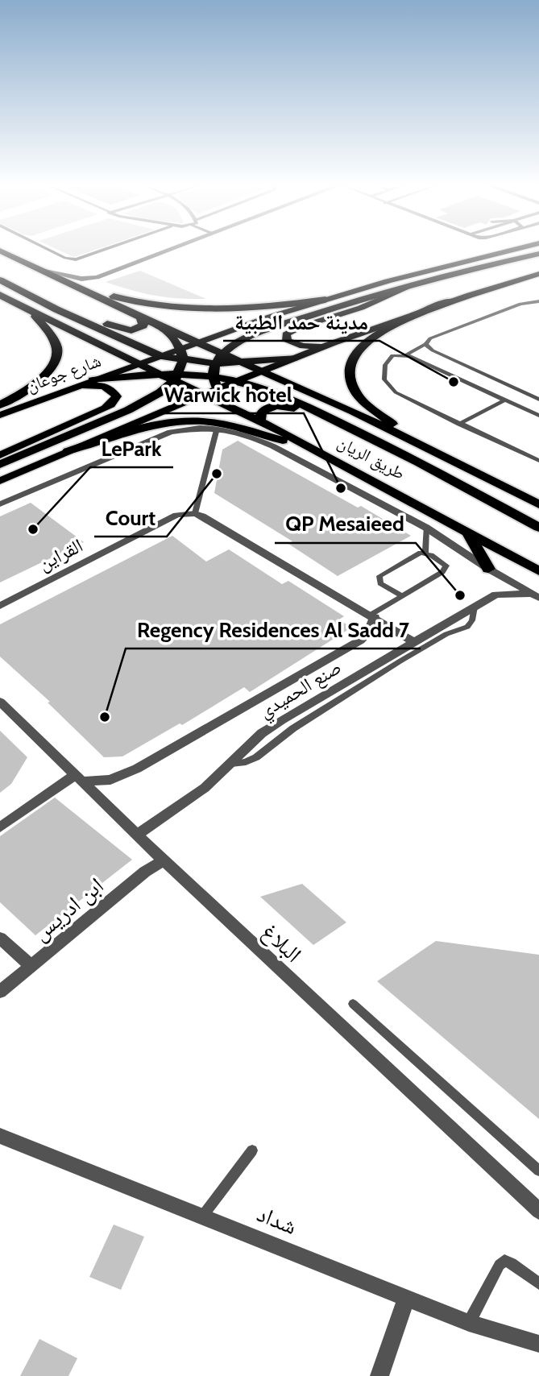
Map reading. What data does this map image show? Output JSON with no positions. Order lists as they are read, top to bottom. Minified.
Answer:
{"streets":{"highway":["طريق الريان"],"main road":["شارع جوعان"],"street":["القراين","صنع الحميدي","ابن ادريس","البلاغ","شداد"]},"crossings":[["شارع جوعان","طريق الريان"],["طريق الريان","صنع الحميدي"],["صنع الحميدي","البلاغ"],["ابن ادريس","البلاغ"]],"places":["مدينة حمد الطبية","Court","Warwick hotel","LePark","QP Mesaieed","Regency Residences Al Sadd 7"]}
